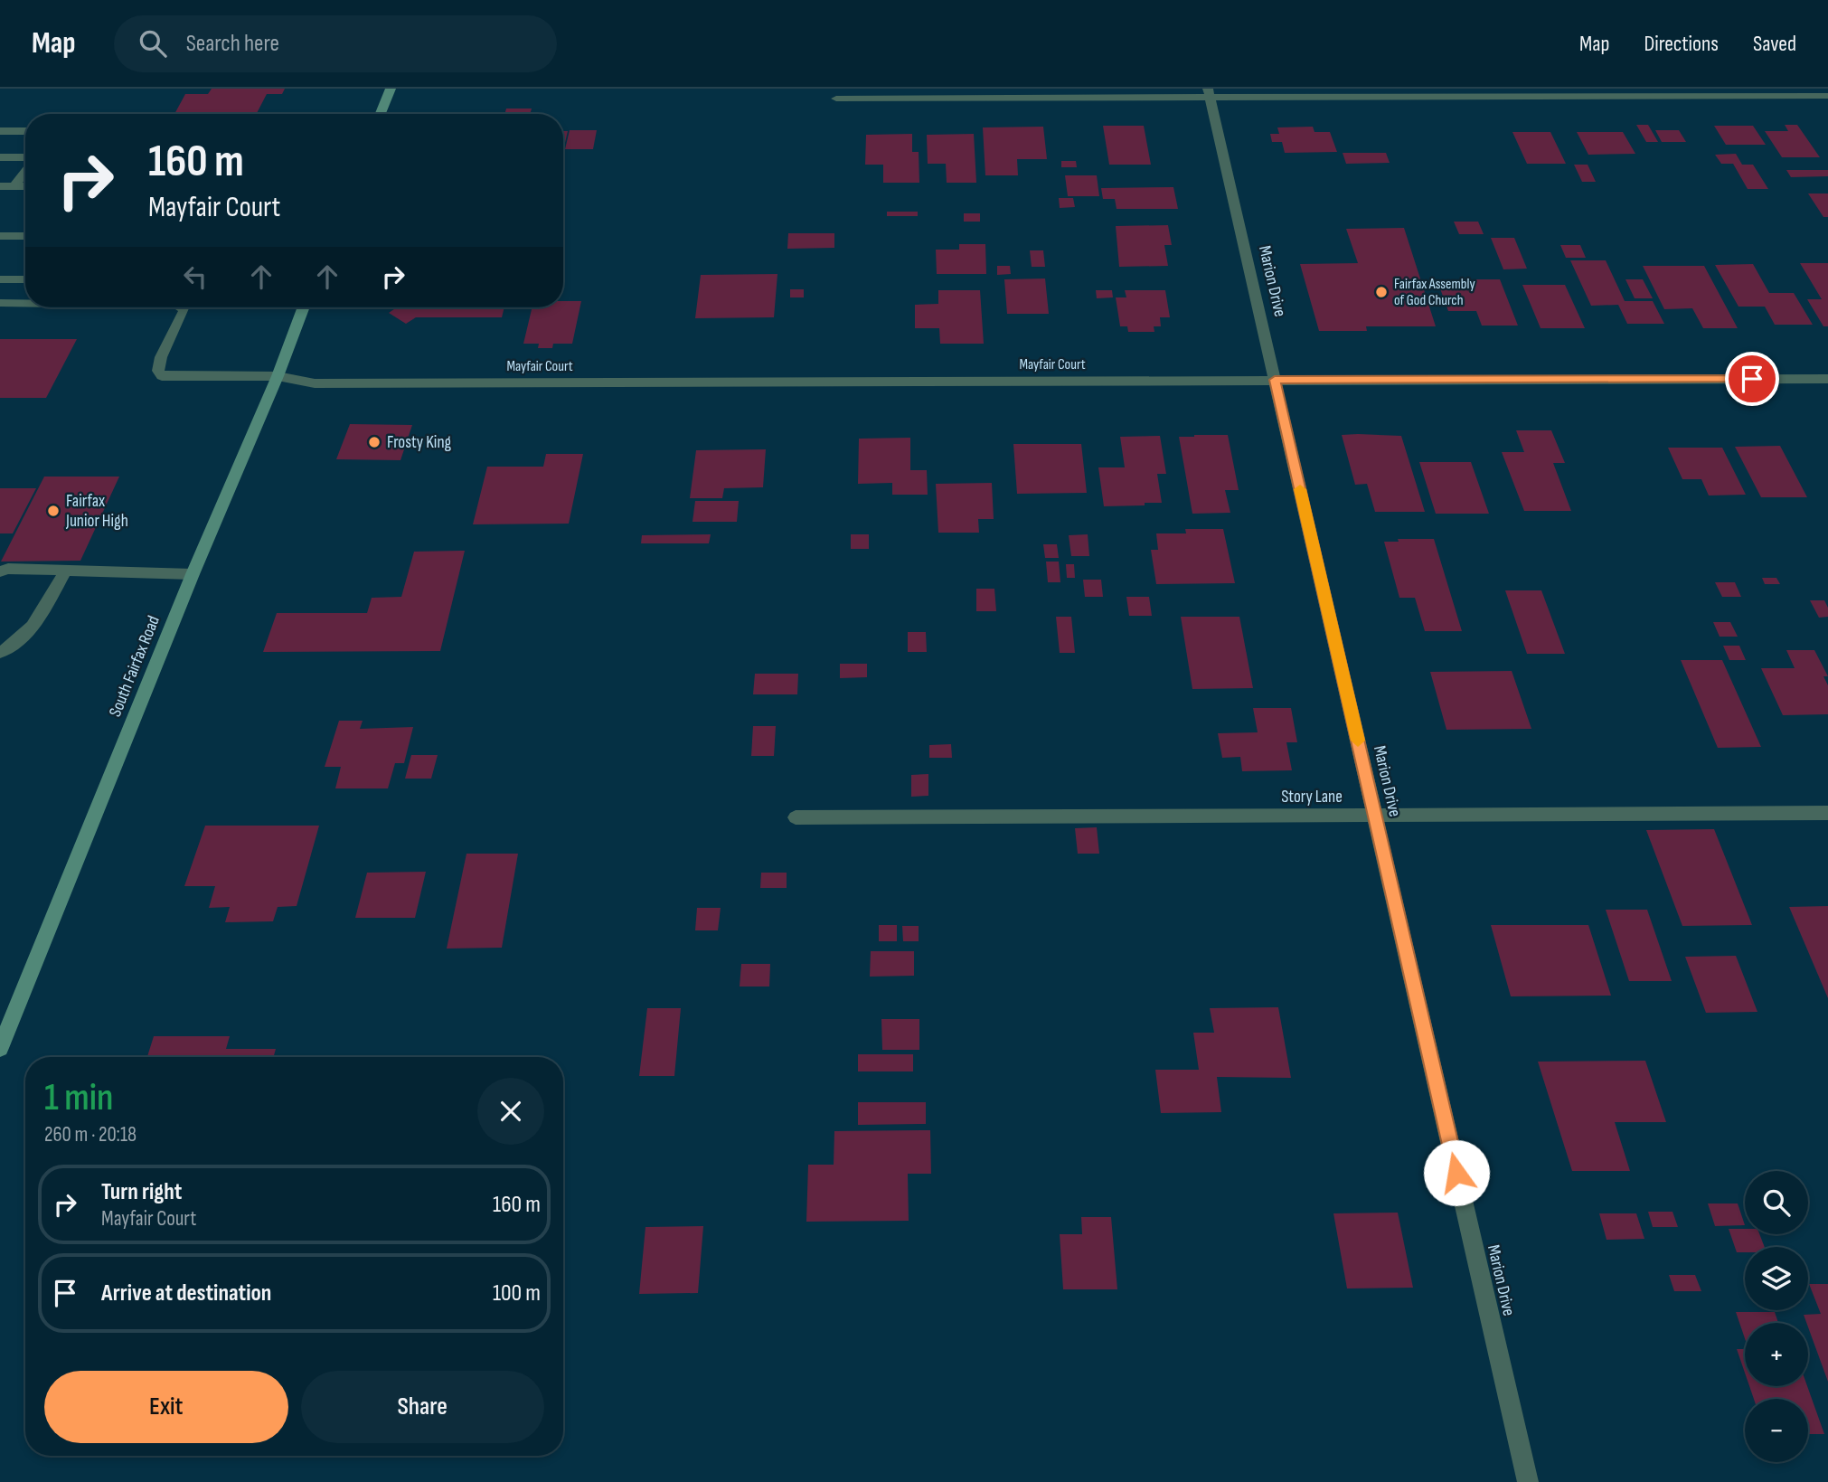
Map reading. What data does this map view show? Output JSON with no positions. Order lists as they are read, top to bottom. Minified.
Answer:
{"streets":{"street":["Marion Drive","Mayfair Court","South Fairfax Road","Story Lane"]},"crossings":[["Marion Drive","Mayfair Court"],["Marion Drive","Story Lane"],["Mayfair Court","South Fairfax Road"]],"places":["Fairfax Assembly of God Church","Frosty King","Fairfax Junior High"],"page":{"header":"Map","search":"Search here","nav":["Map","Directions","Saved"],"turn":["160 m","Mayfair Court"],"heading":["1 min","260 m · 20:18"],"list":[{"name":"Turn right","note":"Mayfair Court","value":"160 m"},{"name":"Arrive at destination","value":"100 m"}],"map_buttons":["+","−"],"buttons":["Exit","Share"]}}
